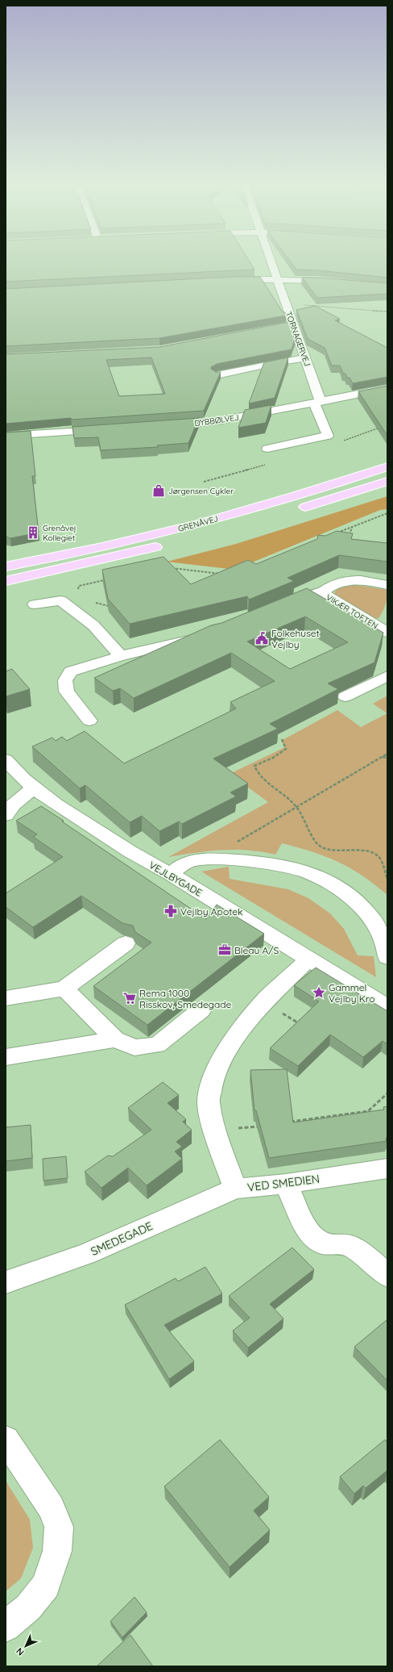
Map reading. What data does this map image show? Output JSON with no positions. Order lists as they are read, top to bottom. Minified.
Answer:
{"streets":{"main road":["GRENÅVEJ"],"street":["TORNAGERVEJ","DYBBØLVEJ","VIKÆR TOFTEN","VEJLBYGADE","VED SMEDIEN","SMEDEGADE"]},"crossings":[["TORNAGERVEJ","DYBBØLVEJ"],["VEJLBYGADE","VED SMEDIEN"],["VED SMEDIEN","SMEDEGADE"]],"places":{"shop":["Jørgensen Cykler"],"building":["Grenåvej Kollegiet"],"public building":["Folkehuset Vejlby"],"pharmacy":["Vejlby Apotek"],"office":["Bleau A/S"],"place":["Gammel Vejlby Kro"],"supermarket":["Rema 1000 Risskov, Smedegade"]},"north":"bottom left"}
